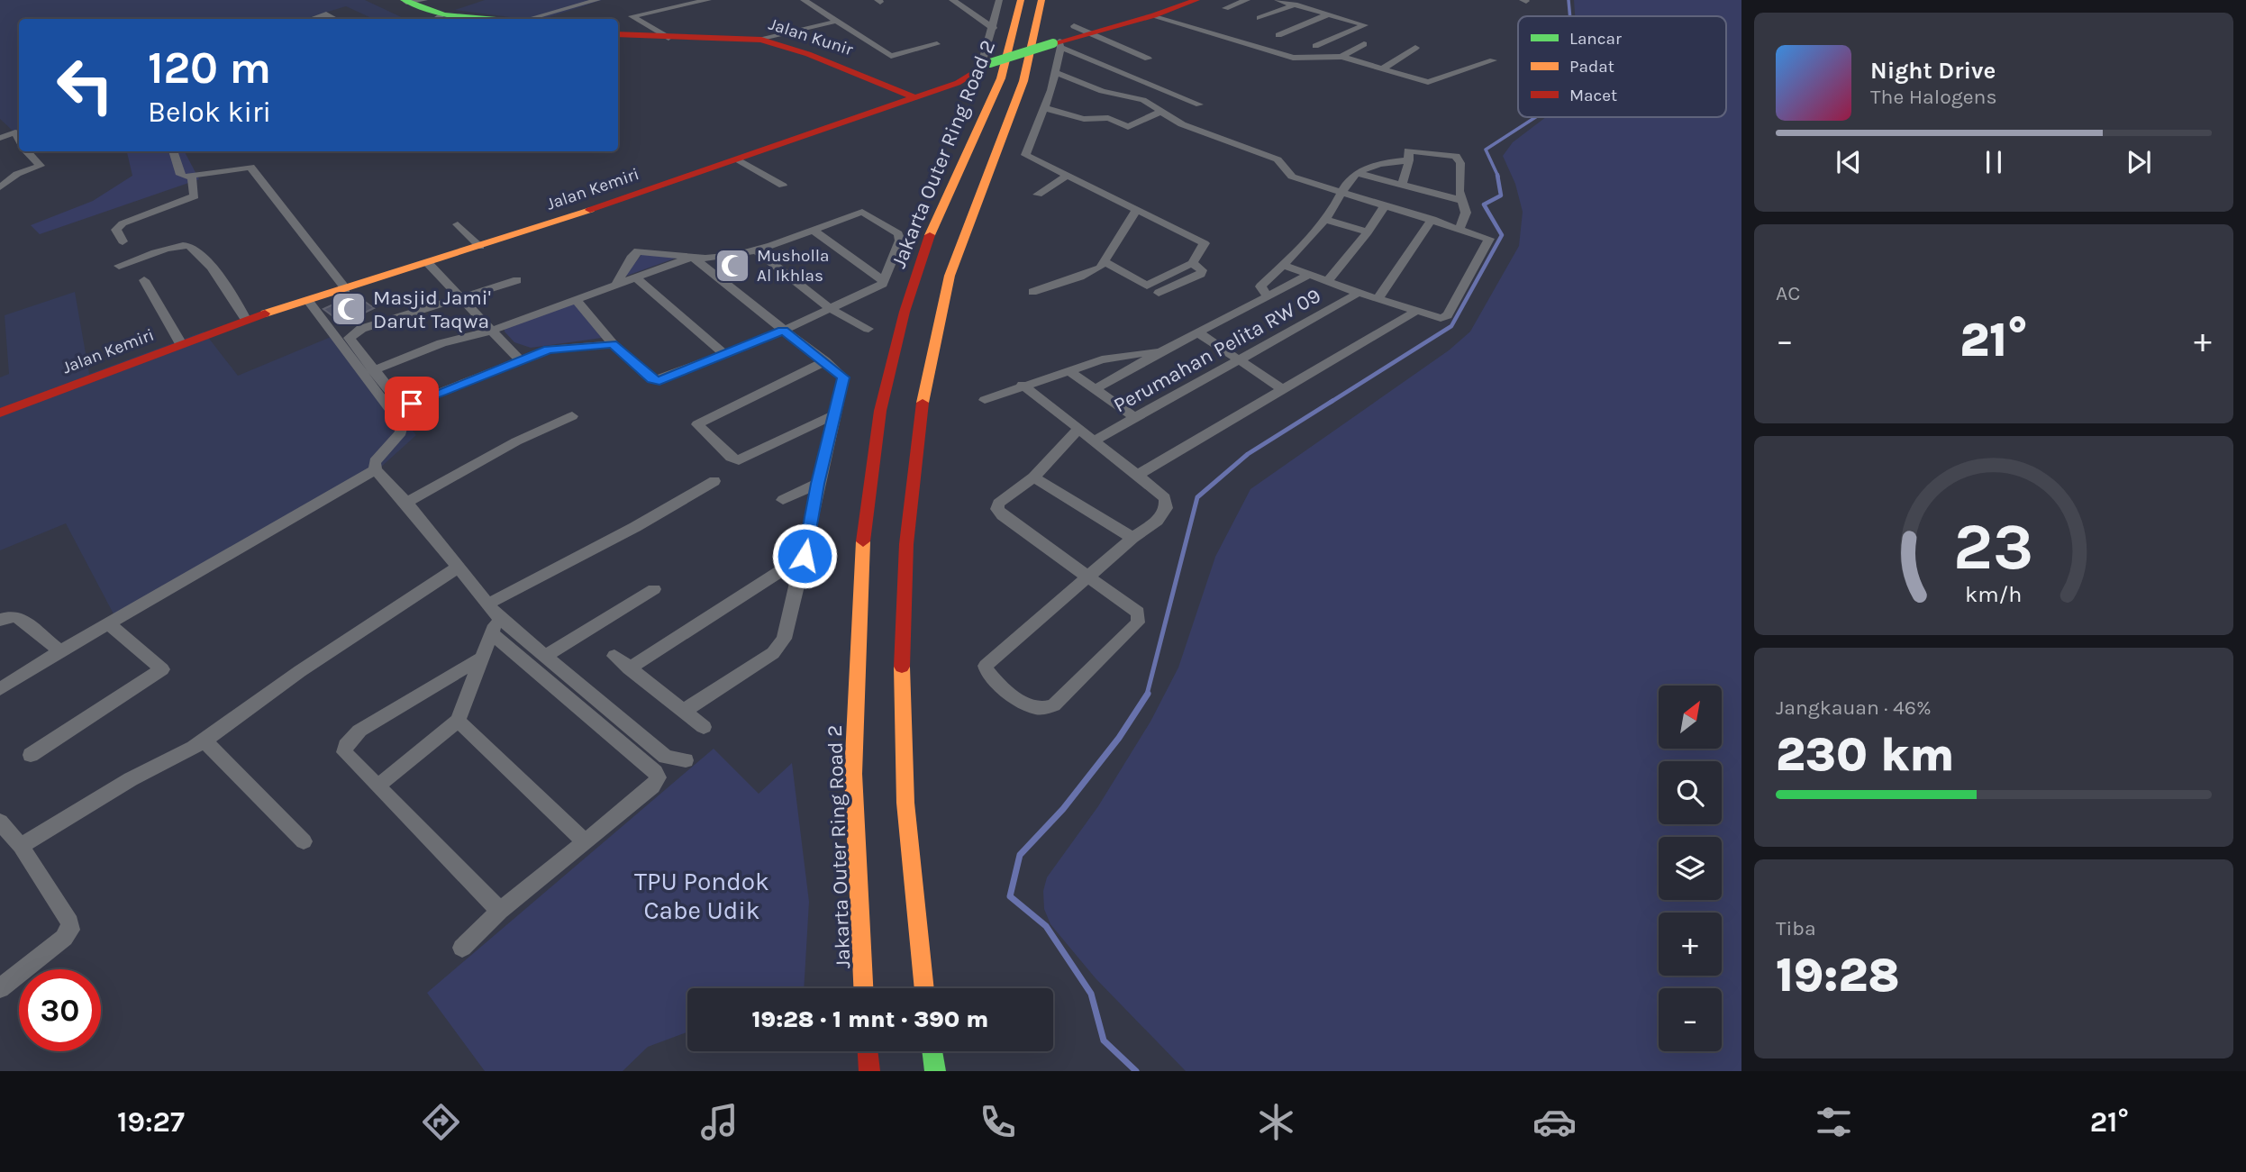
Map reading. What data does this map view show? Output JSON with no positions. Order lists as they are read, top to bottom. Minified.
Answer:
{"streets":{"main road":["Jalan Kunir","Jakarta Outer Ring Road 2","Jalan Kemiri"],"street":["Perumahan Pelita RW 09"]},"crossings":[["Jalan Kunir","Jalan Kemiri"]],"parks":["TPU Pondok Cabe Udik"],"places":{"mosque":["Musholla Al Ikhlas","Masjid Jami' Darut Taqwa"]},"legend":["Lancar","Padat","Macet"],"north":"top right","page":{"turn":["120 m","Belok kiri"],"song":["Night Drive","The Halogens"],"tile":["AC",["Jangkauan · 46%","230 km"],["Tiba","19:28"]],"heat":["−","21°","+"],"map_buttons":["+","−"],"limit":"30","trip":"19:28 · 1 mnt · 390 m","tabs":["19:27","21°"],"gauge":["23","km/h"]}}
